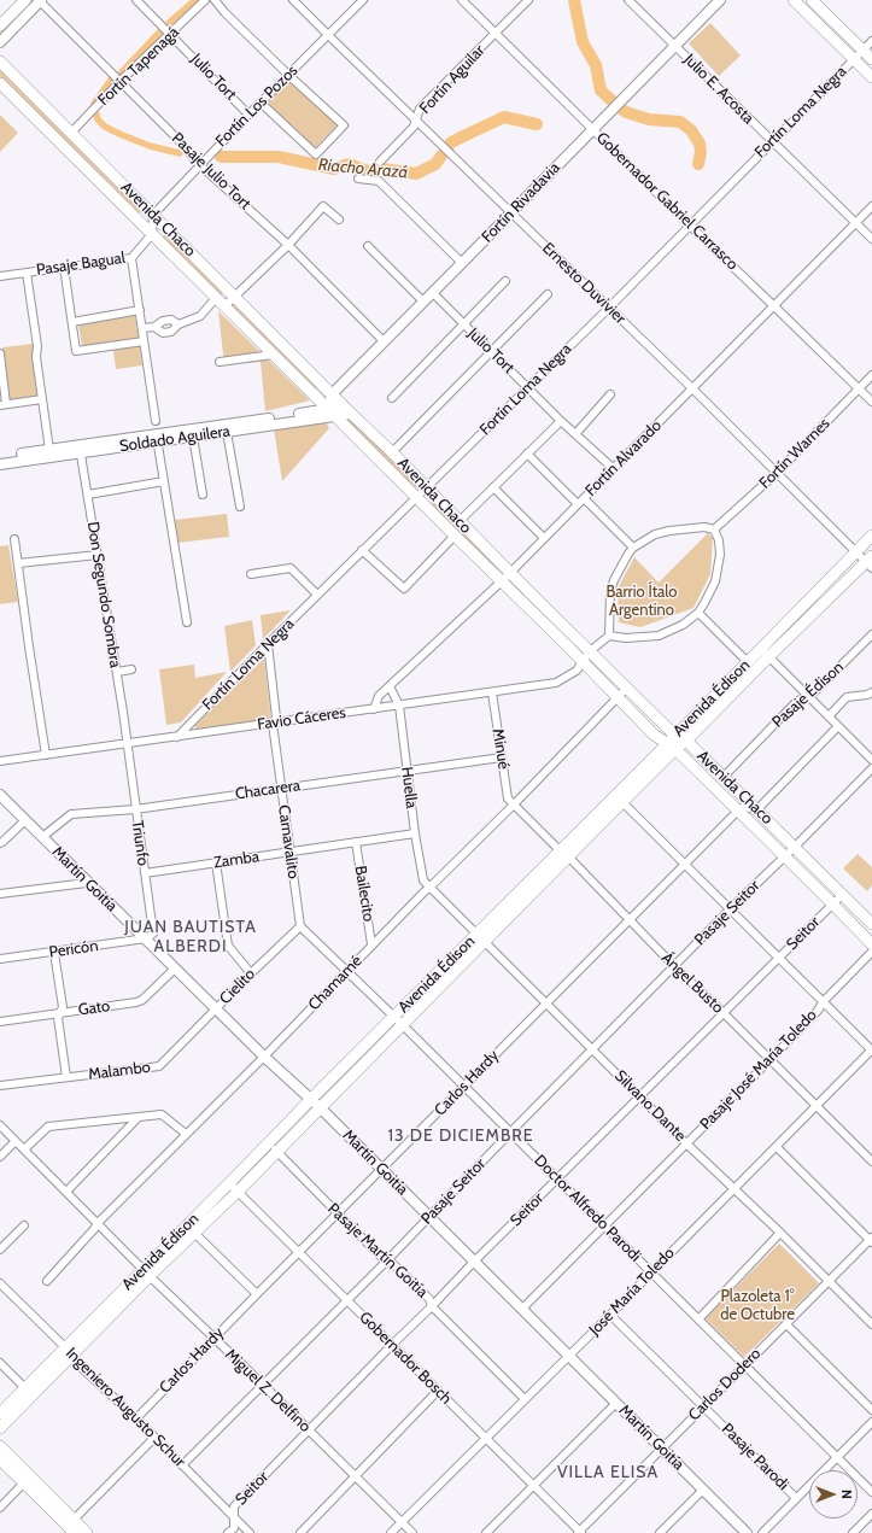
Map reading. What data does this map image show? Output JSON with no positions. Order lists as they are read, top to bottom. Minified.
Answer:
{"streets":{"main road":["Avenida Chaco","Avenida Édison"],"street":["Fortín Tapenagá","Julio Tort","Fortín Aguilar","Julio E. Acosta","Fortín Los Pozos","Fortín Loma Negra","Pasaje Julio Tort","Gobernador Gabriel Carrasco","Fortín Rivadavia","Pasaje Bagual","Ernesto Duvivier","Soldado Aguilera","Fortín Warnes","Fortín Alvarado","Don Segundo Sombra","Pasaje Édison","Favio Cáceres","Minué","Huella","Chacarera","Carnavalito","Triunfo","Zamba","Martín Goitía","Bailecito","Pasaje Seitor","Seitor","Pericón","Chamamé","Ángel Busto","Cielito","Gato","Pasaje José María Toledo","Malambo","Carlos Hardy","Silvano Dante","Doctor Alfredo Parodi","Pasaje Martín Goitía","José María Toledo","Gobernador Bosch","Carlos Dodero","Miguel Z. Delfino","Ingeniero Augusto Schur","Pasaje Parodi"]},"crossings":[["Fortín Tapenagá","Julio Tort"],["Fortín Tapenagá","Pasaje Julio Tort"],["Fortín Tapenagá","Avenida Chaco"],["Julio Tort","Fortín Los Pozos"],["Julio Tort","Fortín Loma Negra"],["Julio Tort","Fortín Rivadavia"],["Julio Tort","Fortín Alvarado"],["Fortín Aguilar","Gobernador Gabriel Carrasco"],["Fortín Aguilar","Ernesto Duvivier"],["Julio E. Acosta","Fortín Loma Negra"],["Julio E. Acosta","Fortín Rivadavia"],["Julio E. Acosta","Fortín Alvarado"],["Fortín Los Pozos","Pasaje Julio Tort"],["Fortín Los Pozos","Avenida Chaco"],["Fortín Los Pozos","Ernesto Duvivier"],["Fortín Loma Negra","Gobernador Gabriel Carrasco"],["Fortín Loma Negra","Avenida Chaco"],["Fortín Loma Negra","Ernesto Duvivier"],["Fortín Loma Negra","Favio Cáceres"],["Fortín Loma Negra","Carnavalito"],["Pasaje Julio Tort","Fortín Rivadavia"],["Gobernador Gabriel Carrasco","Fortín Rivadavia"],["Gobernador Gabriel Carrasco","Fortín Warnes"],["Gobernador Gabriel Carrasco","Fortín Alvarado"],["Fortín Rivadavia","Avenida Chaco"],["Fortín Rivadavia","Ernesto Duvivier"],["Avenida Chaco","Pasaje Bagual"],["Avenida Chaco","Soldado Aguilera"],["Avenida Chaco","Fortín Alvarado"],["Avenida Chaco","Pasaje Édison"],["Avenida Chaco","Avenida Édison"],["Avenida Chaco","Favio Cáceres"],["Avenida Chaco","Pasaje Seitor"],["Avenida Chaco","Seitor"],["Avenida Chaco","Chamamé"],["Avenida Chaco","Carlos Hardy"],["Ernesto Duvivier","Fortín Warnes"],["Ernesto Duvivier","Fortín Alvarado"],["Ernesto Duvivier","Avenida Édison"],["Soldado Aguilera","Don Segundo Sombra"],["Fortín Alvarado","Favio Cáceres"],["Fortín Alvarado","Huella"],["Don Segundo Sombra","Favio Cáceres"],["Don Segundo Sombra","Triunfo"],["Avenida Édison","Martín Goitía"],["Avenida Édison","Ángel Busto"],["Avenida Édison","Silvano Dante"],["Avenida Édison","Doctor Alfredo Parodi"],["Avenida Édison","Pasaje Martín Goitía"],["Avenida Édison","Gobernador Bosch"],["Avenida Édison","Miguel Z. Delfino"],["Avenida Édison","Ingeniero Augusto Schur"],["Favio Cáceres","Minué"],["Favio Cáceres","Huella"],["Favio Cáceres","Carnavalito"],["Favio Cáceres","Triunfo"],["Minué","Chacarera"],["Minué","Chamamé"],["Minué","Ángel Busto"],["Huella","Chacarera"],["Huella","Zamba"],["Huella","Chamamé"],["Huella","Silvano Dante"],["Chacarera","Carnavalito"],["Chacarera","Triunfo"],["Chacarera","Martín Goitía"],["Carnavalito","Zamba"],["Carnavalito","Cielito"],["Carnavalito","Doctor Alfredo Parodi"],["Triunfo","Zamba"],["Triunfo","Martín Goitía"],["Triunfo","Pericón"],["Zamba","Bailecito"],["Martín Goitía","Pasaje Seitor"],["Martín Goitía","Seitor"],["Martín Goitía","Pericón"],["Martín Goitía","Chamamé"],["Martín Goitía","Cielito"],["Martín Goitía","Gato"],["Martín Goitía","Pasaje José María Toledo"],["Martín Goitía","Malambo"],["Martín Goitía","Carlos Hardy"],["Martín Goitía","José María Toledo"],["Martín Goitía","Carlos Dodero"],["Bailecito","Chamamé"],["Pasaje Seitor","Ángel Busto"],["Pasaje Seitor","Silvano Dante"],["Pasaje Seitor","Doctor Alfredo Parodi"],["Pasaje Seitor","Pasaje Martín Goitía"],["Pasaje Seitor","Gobernador Bosch"],["Pasaje Seitor","Miguel Z. Delfino"],["Pasaje Seitor","Ingeniero Augusto Schur"],["Seitor","Ángel Busto"],["Seitor","Silvano Dante"],["Seitor","Doctor Alfredo Parodi"],["Seitor","Pasaje Martín Goitía"],["Seitor","Gobernador Bosch"],["Seitor","Miguel Z. Delfino"],["Seitor","Ingeniero Augusto Schur"],["Chamamé","Ángel Busto"],["Chamamé","Silvano Dante"],["Chamamé","Doctor Alfredo Parodi"],["Chamamé","Miguel Z. Delfino"],["Ángel Busto","Pasaje José María Toledo"],["Ángel Busto","Carlos Hardy"],["Ángel Busto","José María Toledo"],["Cielito","Malambo"],["Cielito","Doctor Alfredo Parodi"],["Pasaje José María Toledo","Silvano Dante"],["Pasaje José María Toledo","Doctor Alfredo Parodi"],["Carlos Hardy","Silvano Dante"],["Carlos Hardy","Doctor Alfredo Parodi"],["Carlos Hardy","Pasaje Martín Goitía"],["Carlos Hardy","Gobernador Bosch"],["Carlos Hardy","Miguel Z. Delfino"],["Carlos Hardy","Ingeniero Augusto Schur"],["Silvano Dante","José María Toledo"],["Silvano Dante","Carlos Dodero"],["Doctor Alfredo Parodi","José María Toledo"],["Doctor Alfredo Parodi","Carlos Dodero"],["Pasaje Martín Goitía","José María Toledo"],["José María Toledo","Gobernador Bosch"],["José María Toledo","Miguel Z. Delfino"],["José María Toledo","Pasaje Parodi"],["Gobernador Bosch","Carlos Dodero"],["Carlos Dodero","Pasaje Parodi"]],"districts":["JUAN BAUTISTA ALBERDI","13 DE DICIEMBRE","VILLA ELISA"],"water":["Riacho Arazá"],"parks":["Barrio Ítalo Argentino","Plazoleta 1° de Octubre"],"north":"right"}
